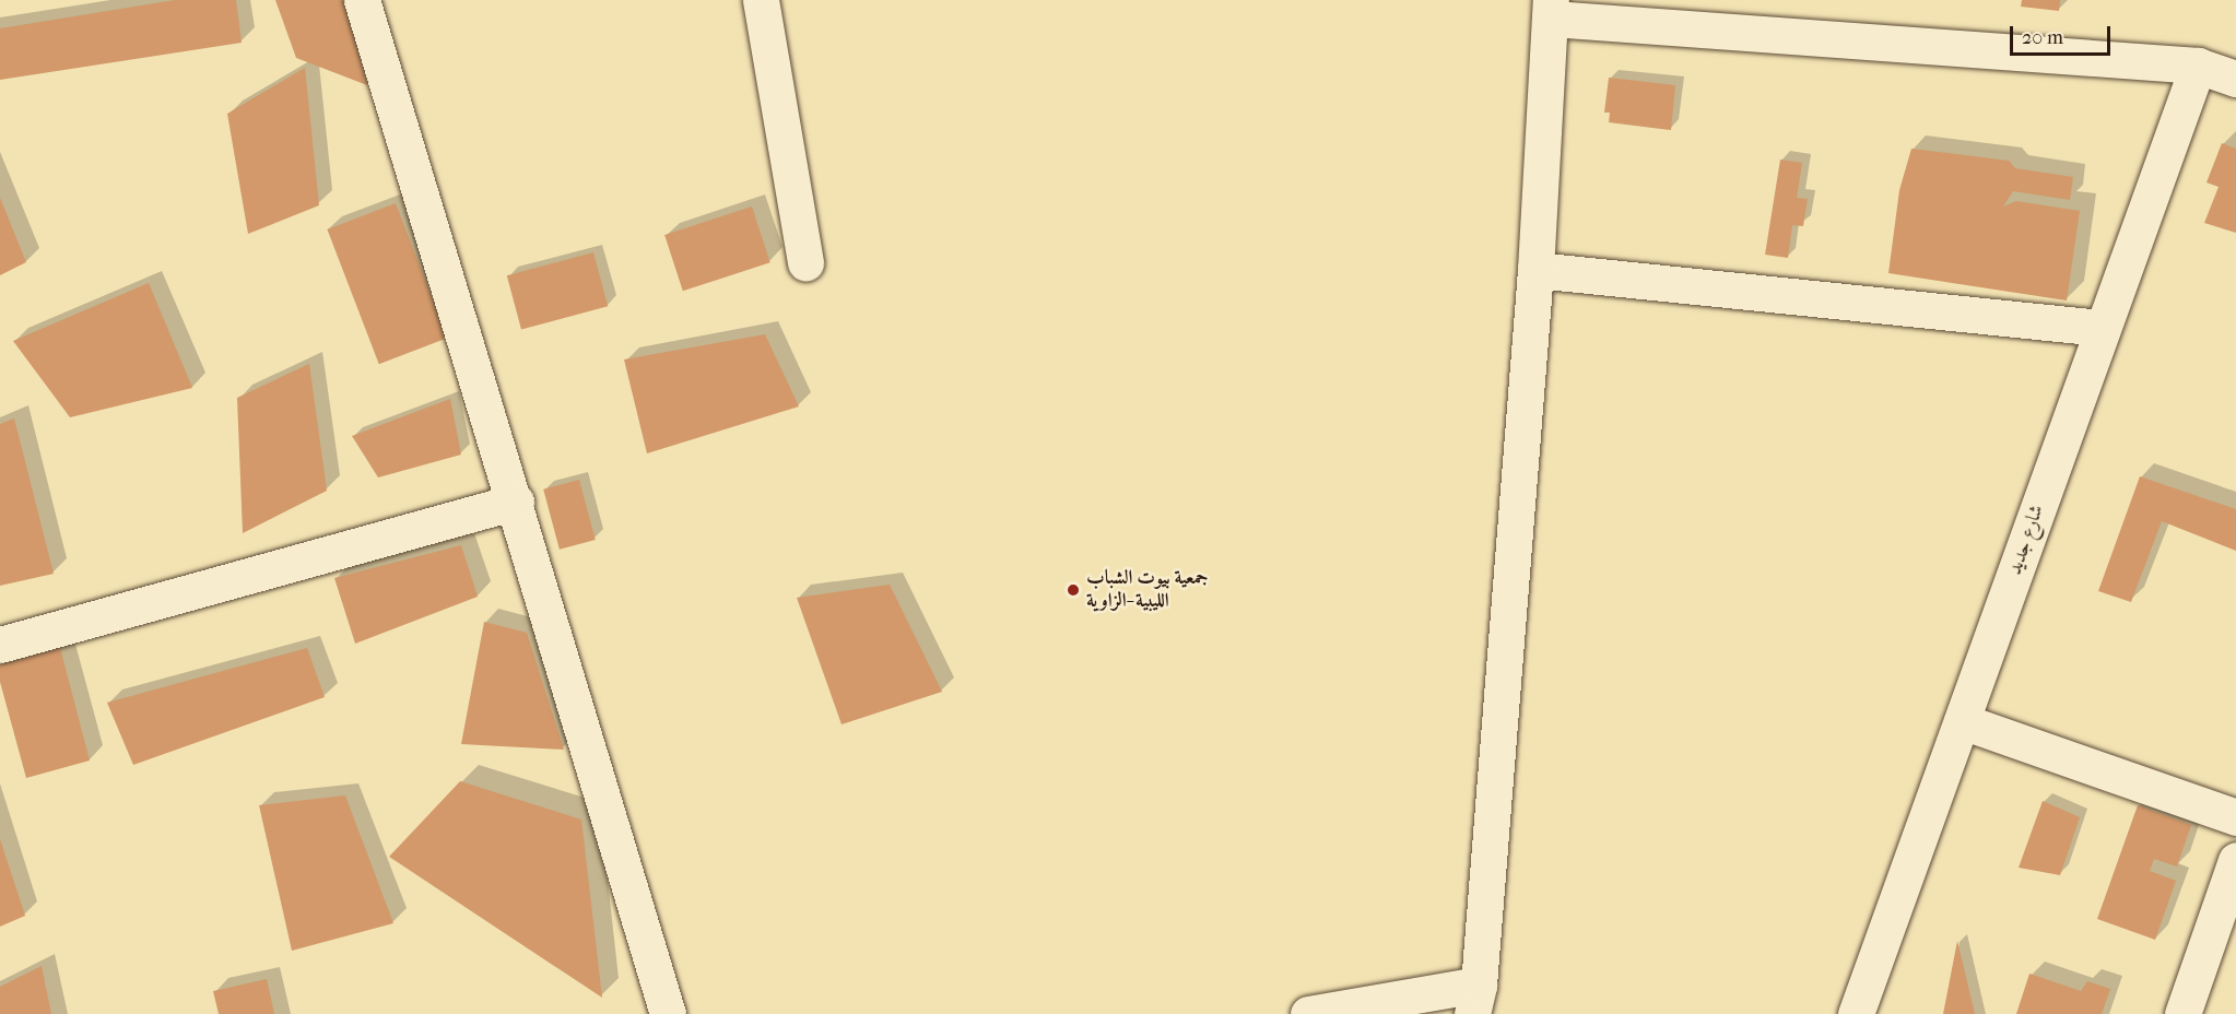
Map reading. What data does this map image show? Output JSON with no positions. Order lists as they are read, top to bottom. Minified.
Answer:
{"streets":{"street":["شارع جديد"]},"places":["جمعية بيوت الشباب الليبية -الزاوية"],"scale_bar":"20 m"}
